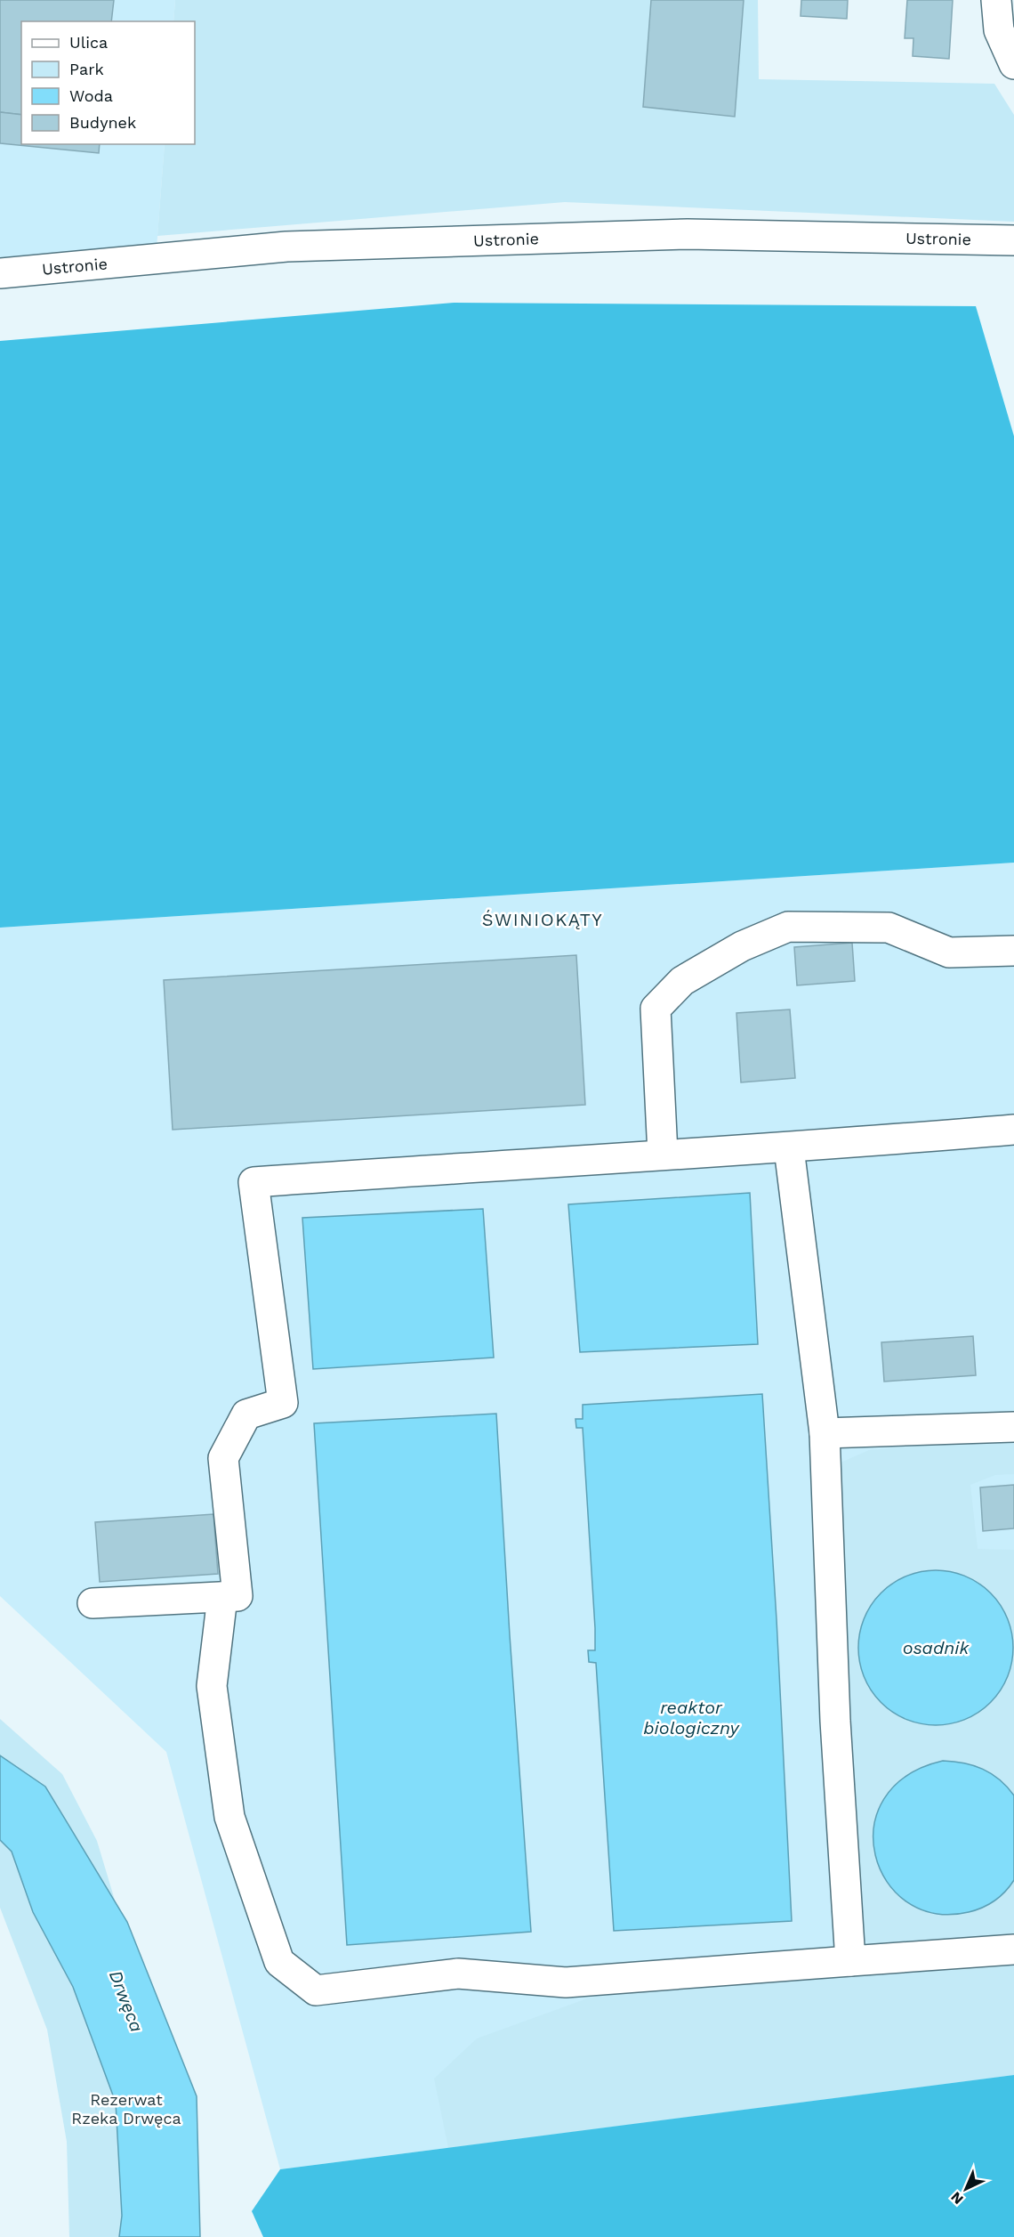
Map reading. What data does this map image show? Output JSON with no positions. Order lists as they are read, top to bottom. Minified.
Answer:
{"streets":{"street":["Ustronie"]},"districts":["ŚWINIOKĄTY"],"water":["osadnik","reaktor biologiczny","Drwęca"],"parks":["Rezerwat Rzeka Drwęca"],"legend":["Ulica","Park","Woda","Budynek"],"north":"bottom left"}
